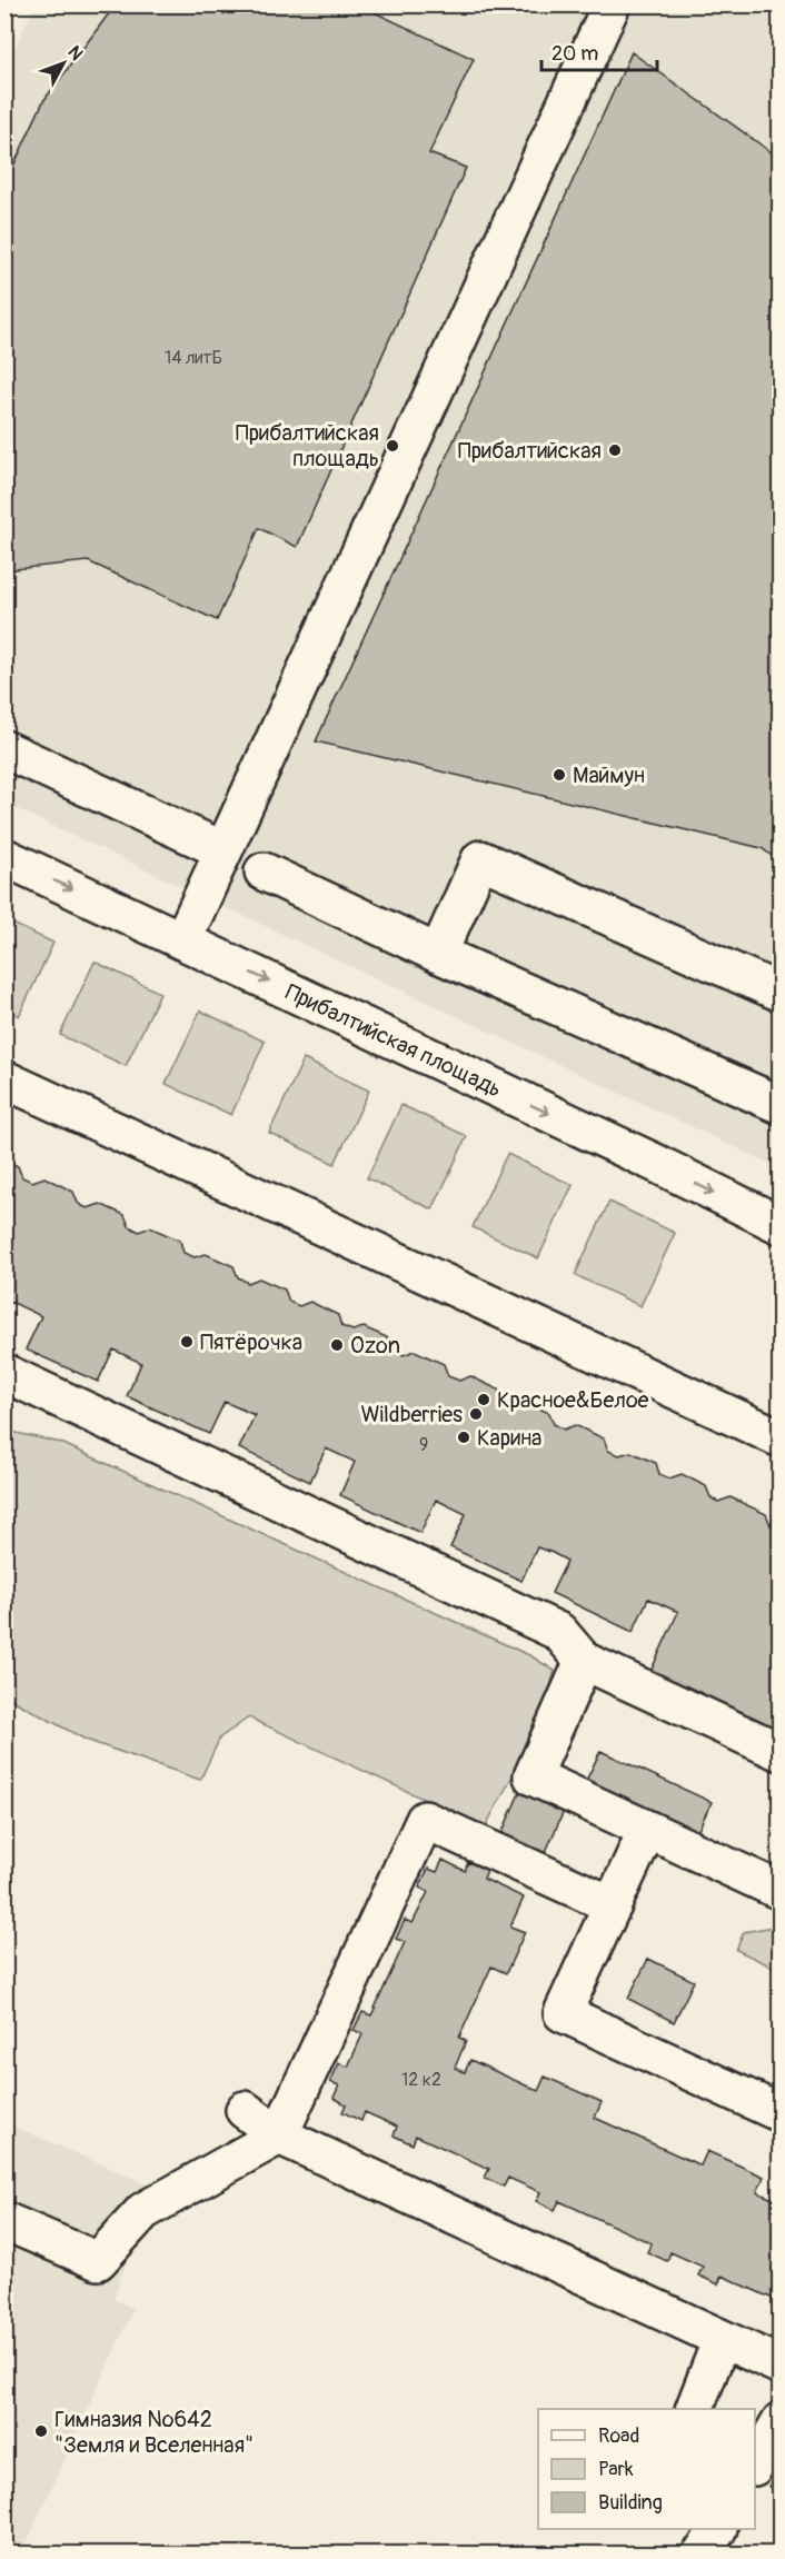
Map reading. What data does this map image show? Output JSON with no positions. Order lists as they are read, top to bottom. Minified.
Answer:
{"streets":{"street":["Прибалтийская площадь"]},"places":["Прибалтийская площадь","Прибалтийская","Маймун","Пятёрочка","Ozon","Красное&Белое","Wildberries","Карина","Гимназия №642 \"Земля и Вселенная\""],"house_numbers":["14 литБ","9","12 к2"],"legend":["Road","Park","Building"],"scale_bar":"20 m","north":"top right"}
